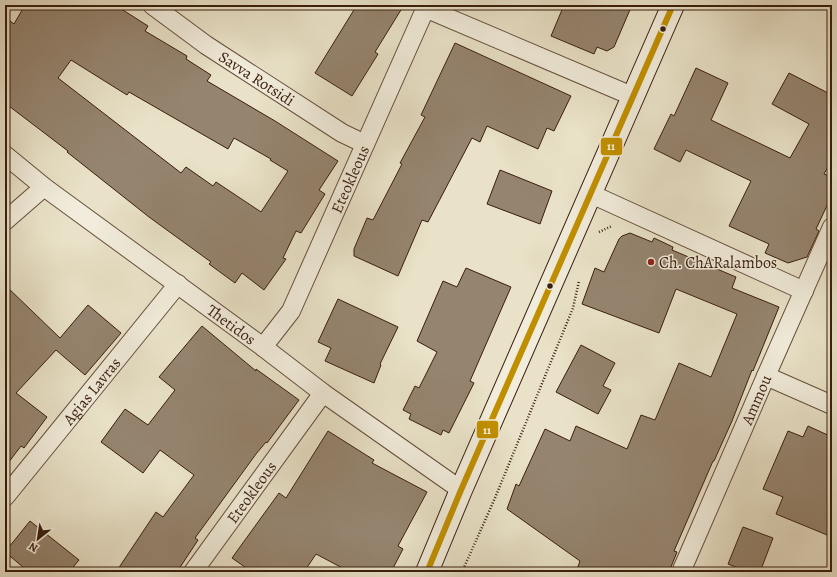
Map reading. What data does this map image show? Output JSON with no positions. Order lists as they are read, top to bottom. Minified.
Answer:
{"streets":{"street":["Savva Rotsidi","Eteokleous","Thetidos","Agias Lavras","Ammou"]},"crossings":[["Savva Rotsidi","Eteokleous"],["Eteokleous","Thetidos"],["Thetidos","Agias Lavras"]],"places":["Ch. ChARalambos"],"lines":["transit line 11"],"north":"bottom left"}
